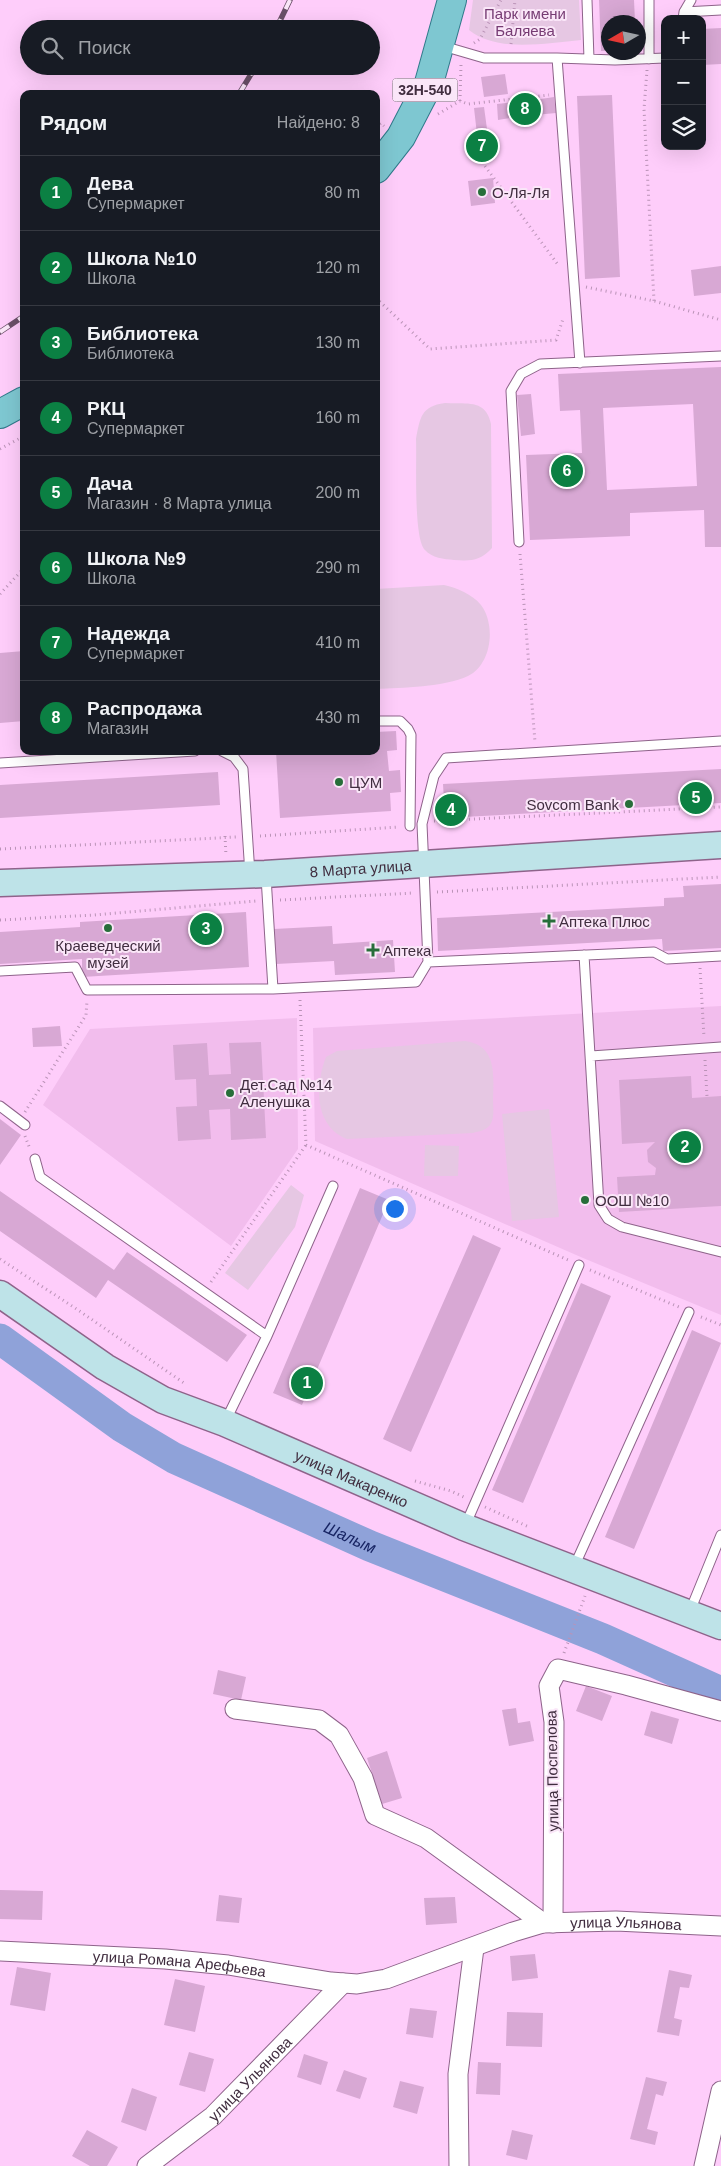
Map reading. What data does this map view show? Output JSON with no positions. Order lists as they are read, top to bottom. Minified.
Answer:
{"streets":{"main road":["32Н-540"],"street":["8 Марта улица","улица Макаренко","улица Поспелова","улица Ульянова","улица Романа Арефьева"]},"crossings":[["улица Поспелова","улица Ульянова"],["улица Ульянова","улица Романа Арефьева"]],"water":["Шалым"],"parks":["Парк имени Баляева"],"places":{"other":["О-Ля-Ля","ЦУМ","Sovcom Bank","Краеведческий музей","Дет.Сад №14 Аленушка","ООШ №10"],"health":["Аптека Плюс","Аптека"]},"north":"left","page":{"map_buttons":["+","−"],"search":"Поиск","heading":["Рядом","Найдено: 8"],"pins":["8","7","6","5","4","3","2","1"],"list":[{"mark":"1","name":"Дева","note":"Супермаркет","value":"80 m"},{"mark":"2","name":"Школа №10","note":"Школа","value":"120 m"},{"mark":"3","name":"Библиотека","note":"Библиотека","value":"130 m"},{"mark":"4","name":"РКЦ","note":"Супермаркет","value":"160 m"},{"mark":"5","name":"Дача","note":"Магазин · 8 Марта улица","value":"200 m"},{"mark":"6","name":"Школа №9","note":"Школа","value":"290 m"},{"mark":"7","name":"Надежда","note":"Супермаркет","value":"410 m"},{"mark":"8","name":"Распродажа","note":"Магазин","value":"430 m"}]}}
